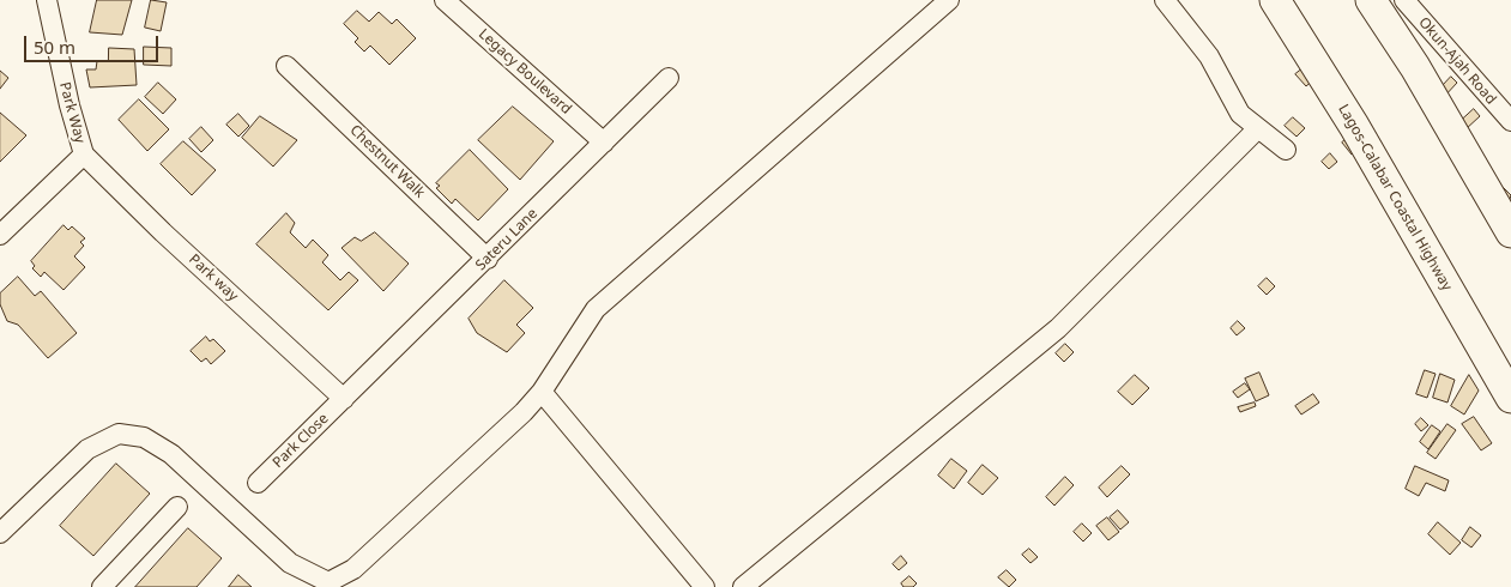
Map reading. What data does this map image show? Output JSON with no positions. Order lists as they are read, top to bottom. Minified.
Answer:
{"streets":{"highway":["Lagos-Calabar Coastal Highway"],"street":["Okun-Ajah Road","Legacy Boulevard","Park Way","Chestnut Walk","Sateru Lane","Park way","Park Close"]},"crossings":[["Legacy Boulevard","Sateru Lane"],["Park Way","Park way"],["Chestnut Walk","Sateru Lane"],["Sateru Lane","Park way"],["Sateru Lane","Park Close"],["Park way","Park Close"]],"scale_bar":"50 m"}
